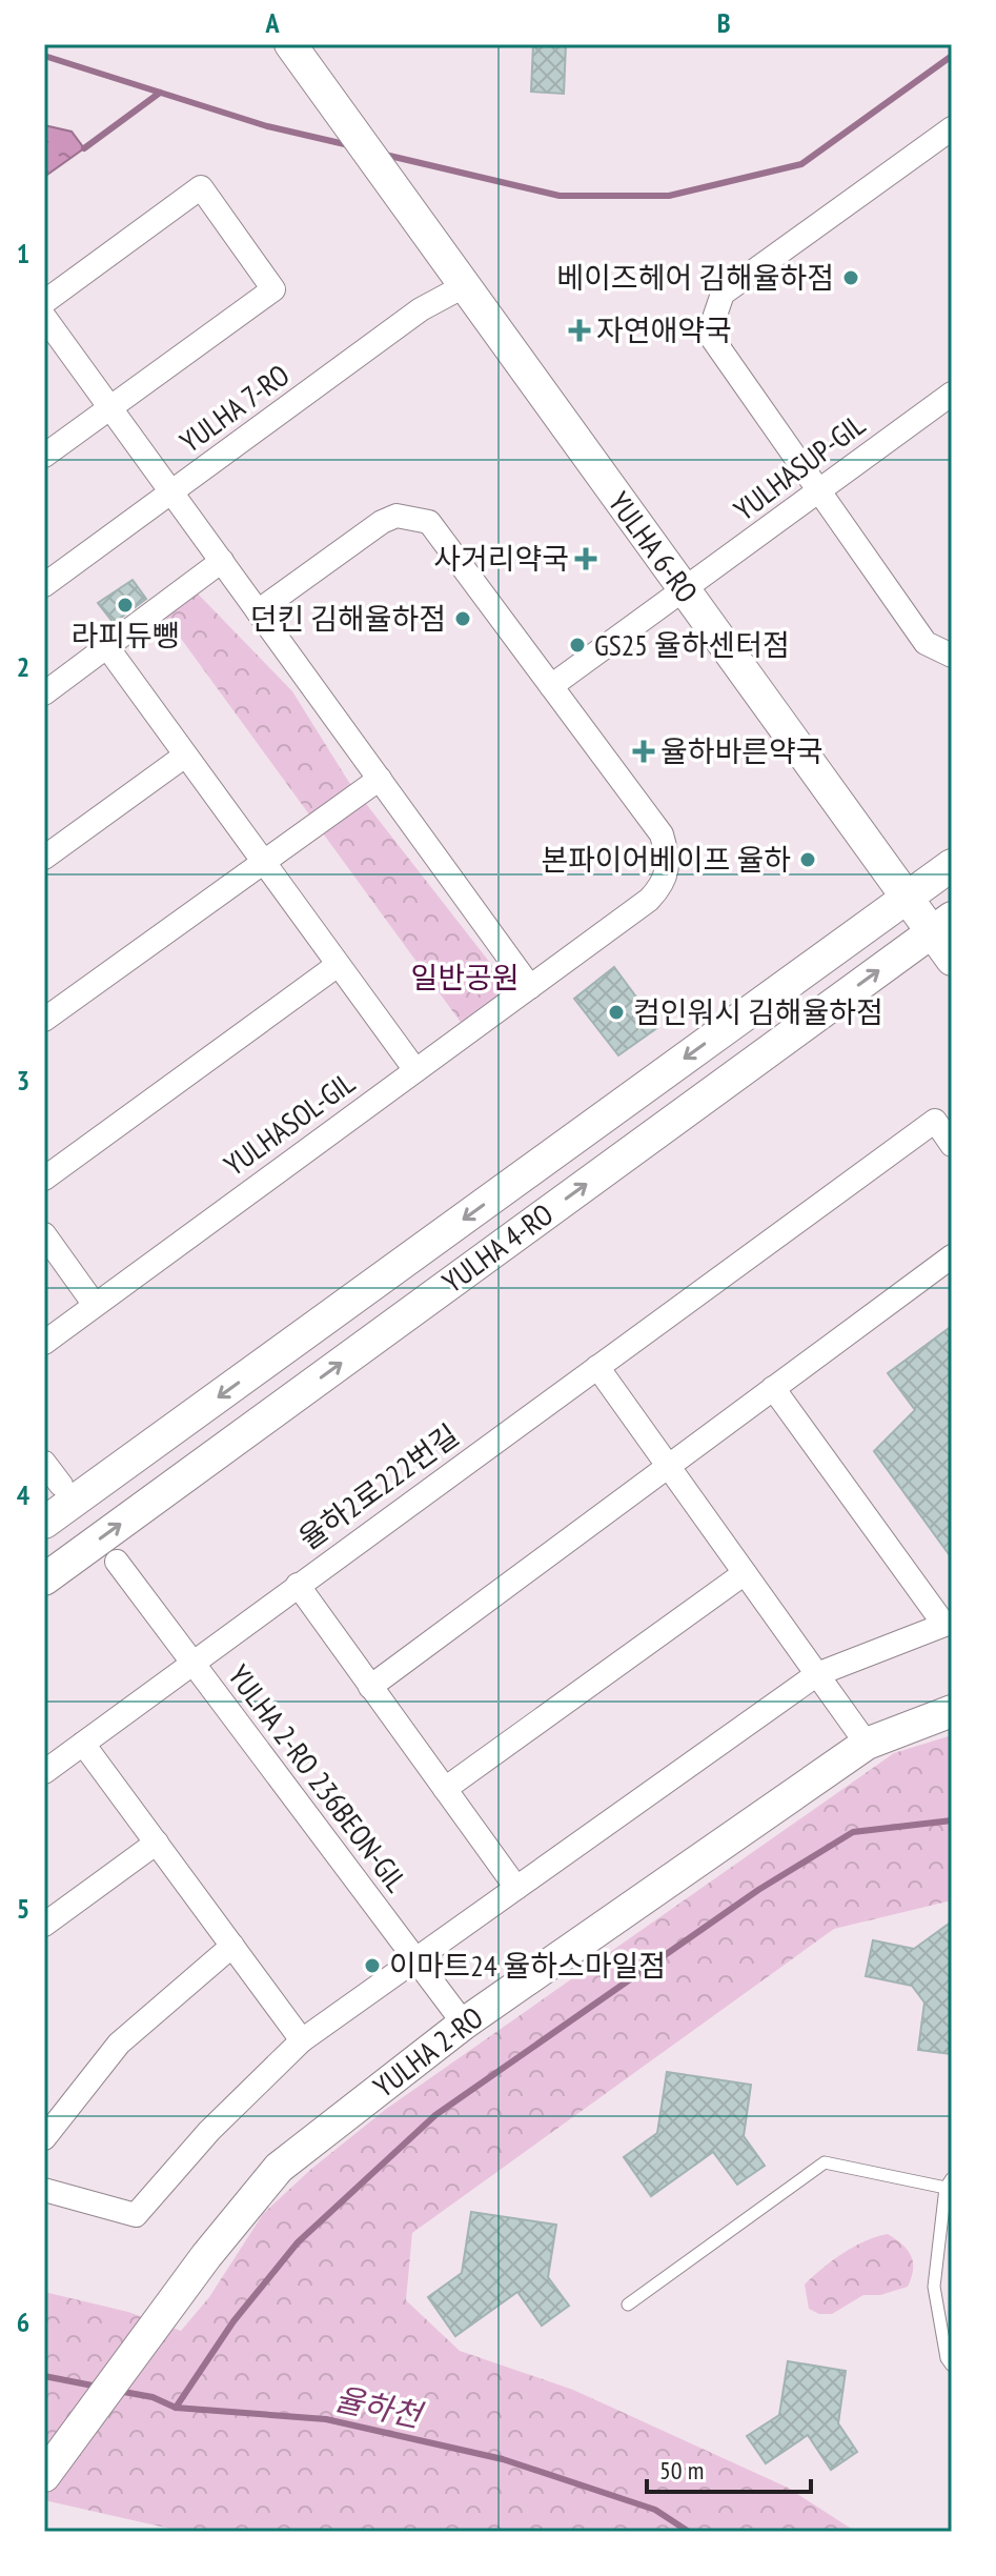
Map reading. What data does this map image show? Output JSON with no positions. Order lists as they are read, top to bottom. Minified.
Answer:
{"streets":{"street":["YULHA 7-RO","YULHASUP-GIL","YULHA 6-RO","YULHASOL-GIL","YULHA 4-RO","율하2로222번길","YULHA 2-RO 236BEON-GIL","YULHA 2-RO"]},"crossings":[["YULHA 7-RO","YULHA 6-RO"],["YULHASUP-GIL","YULHA 6-RO"],["YULHASUP-GIL","YULHASOL-GIL"],["YULHA 6-RO","YULHA 4-RO"],["YULHA 2-RO 236BEON-GIL","YULHA 2-RO"]],"water":["율하천"],"parks":["일반공원"],"places":{"other":["베이즈헤어 김해율하점","라피듀뺑","던킨 김해율하점","GS25 율하센터점","본파이어베이프 율하","컴인워시 김해율하점","이마트24 율하스마일점"],"health":["자연애약국","사거리약국","율하바른약국"]},"scale_bar":"50 m","grid":{"columns":["A","B"],"rows":["1","2","3","4","5","6"]}}
